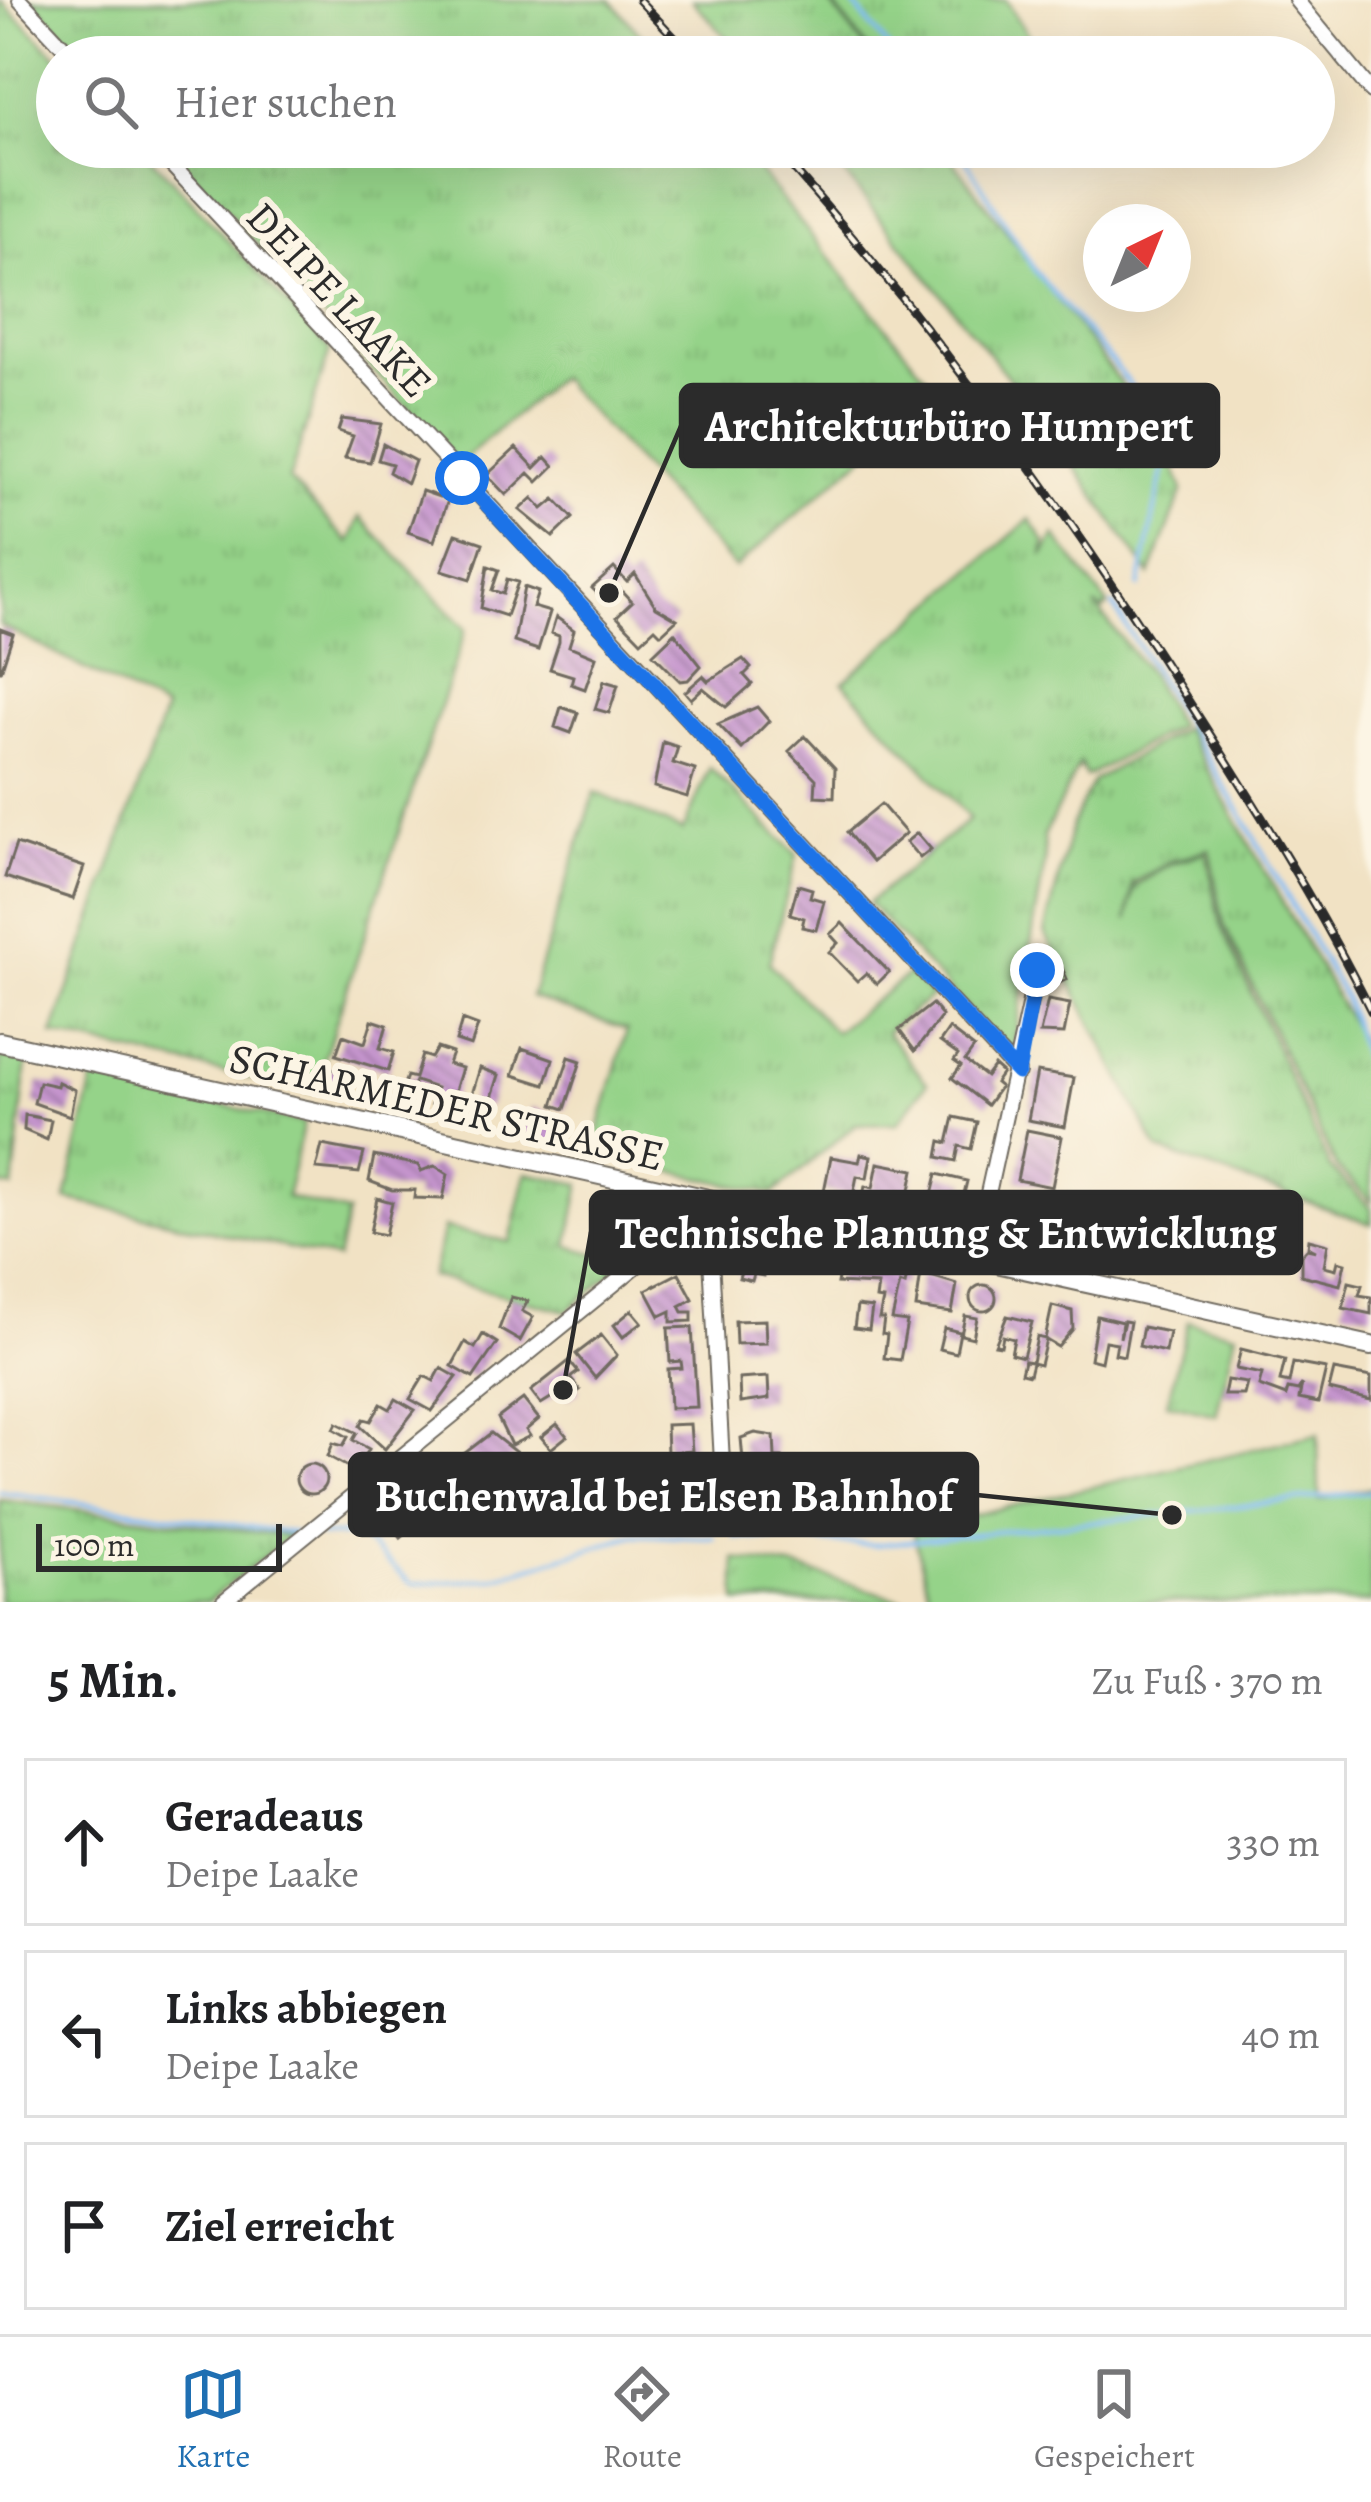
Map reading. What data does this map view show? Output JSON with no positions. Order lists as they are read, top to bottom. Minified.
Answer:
{"streets":{"street":["DEIPE LAAKE","SCHARMEDER STRASSE"]},"places":["Architekturbüro Humpert","Technische Planung & Entwicklung","Buchenwald bei Elsen Bahnhof"],"scale_bar":"100 m","north":"top right","page":{"search":"Hier suchen","scale":"100 m","heading":["5 Min.","Zu Fuß · 370 m"],"list":[["Geradeaus","Deipe Laake","330 m"],["Links abbiegen","Deipe Laake","40 m"],"Ziel erreicht"],"nav":["Karte","Route","Gespeichert"]}}
